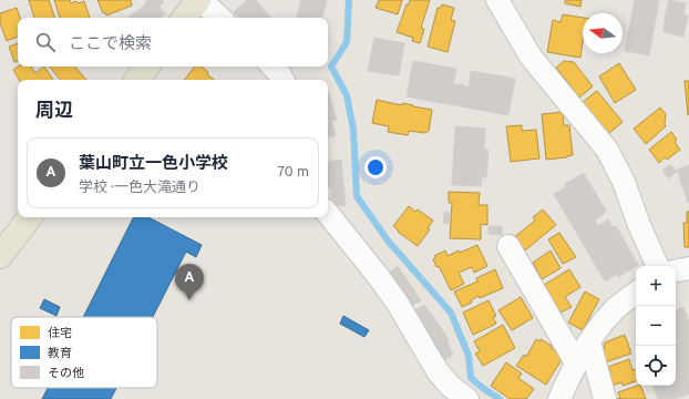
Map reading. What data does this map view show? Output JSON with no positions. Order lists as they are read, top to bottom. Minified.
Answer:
{"legend":["住宅","教育","その他"],"north":"left","page":{"search":"ここで検索","heading":"周辺","list":[{"mark":"A","name":"葉山町立一色小学校","note":"学校 · 一色大滝通り","value":"70 m"}],"pins":"A","map_buttons":["+","−"]}}
